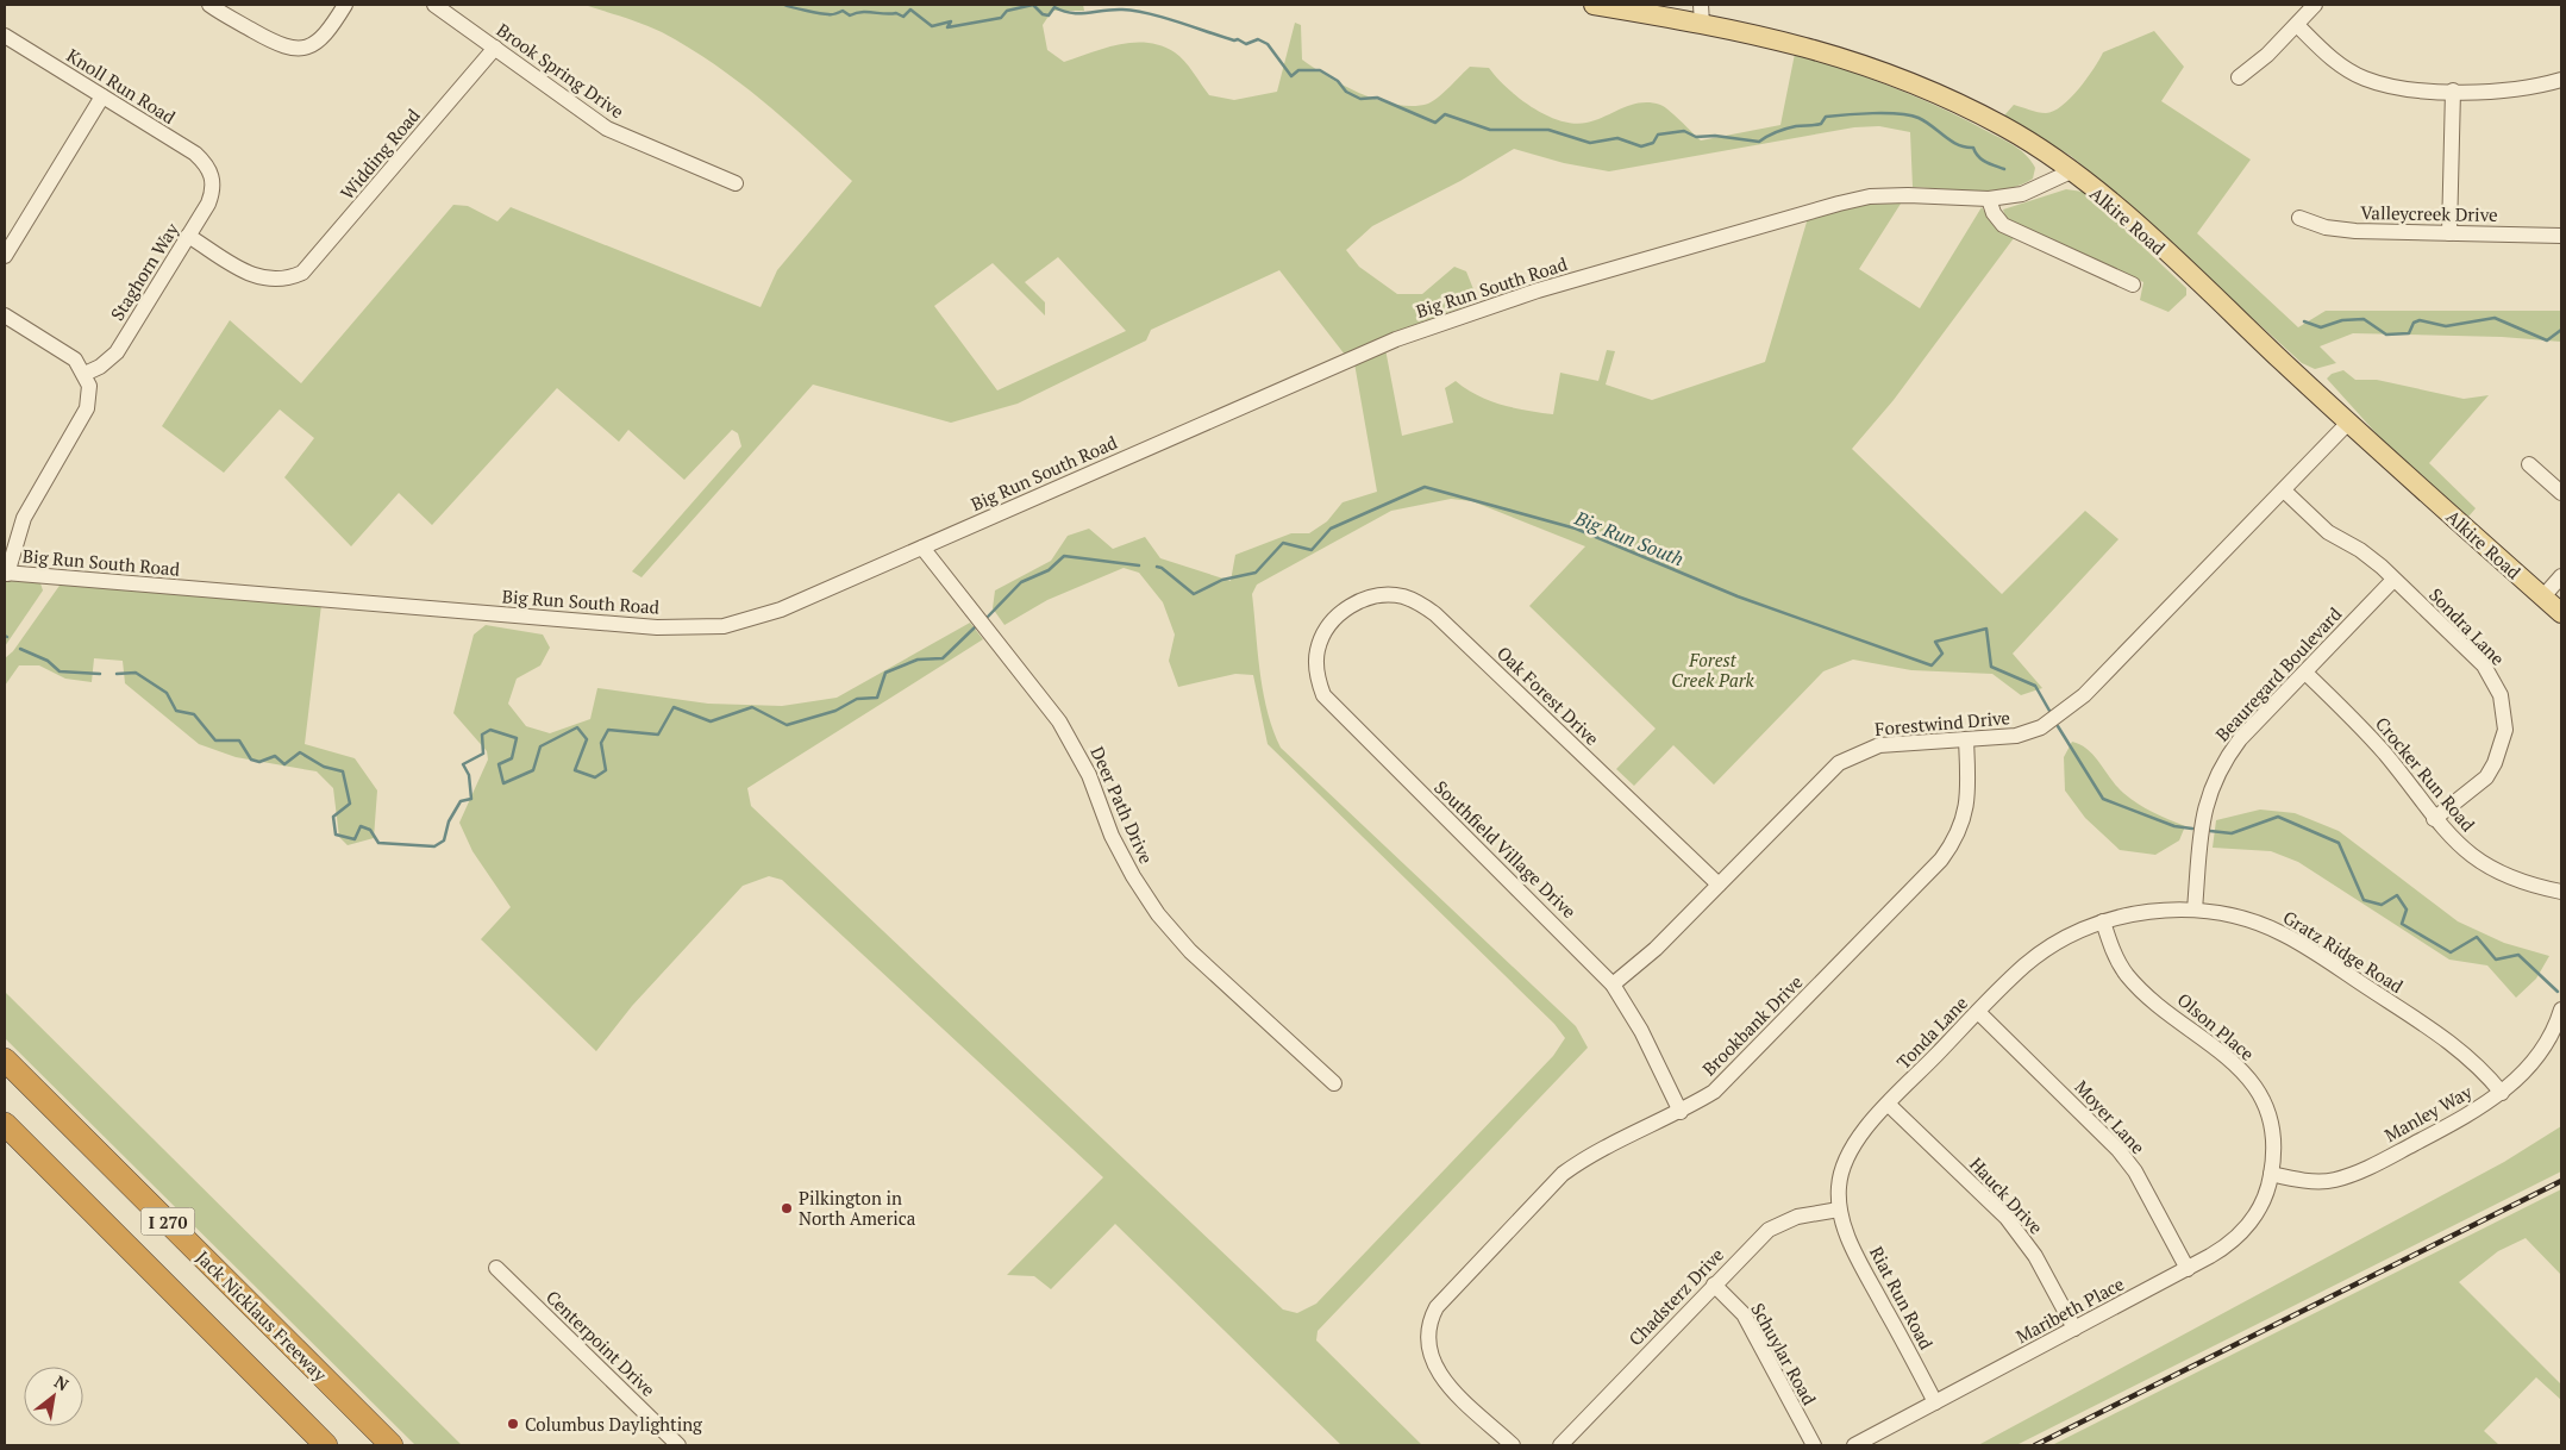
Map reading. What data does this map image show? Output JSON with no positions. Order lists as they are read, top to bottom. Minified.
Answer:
{"streets":{"highway":["I 270","Jack Nicklaus Freeway"],"main road":["Alkire Road"],"street":["Brook Spring Drive","Knoll Run Road","Widding Road","Valleycreek Drive","Staghorn Way","Big Run South Road","Sondra Lane","Beauregard Boulevard","Oak Forest Drive","Forestwind Drive","Crocker Run Road","Deer Path Drive","Southfield Village Drive","Gratz Ridge Road","Brookbank Drive","Olson Place","Tonda Lane","Manley Way","Moyer Lane","Hauck Drive","Chadsterz Drive","Riat Run Road","Maribeth Place","Centerpoint Drive","Schuylar Road"]},"crossings":[["Brook Spring Drive","Widding Road"],["Knoll Run Road","Staghorn Way"],["Widding Road","Staghorn Way"],["Alkire Road","Big Run South Road"],["Alkire Road","Forestwind Drive"],["Big Run South Road","Deer Path Drive"],["Sondra Lane","Beauregard Boulevard"],["Sondra Lane","Forestwind Drive"],["Sondra Lane","Crocker Run Road"],["Beauregard Boulevard","Crocker Run Road"],["Beauregard Boulevard","Gratz Ridge Road"],["Oak Forest Drive","Forestwind Drive"],["Oak Forest Drive","Southfield Village Drive"],["Forestwind Drive","Southfield Village Drive"],["Forestwind Drive","Brookbank Drive"],["Southfield Village Drive","Brookbank Drive"],["Gratz Ridge Road","Olson Place"],["Gratz Ridge Road","Tonda Lane"],["Gratz Ridge Road","Manley Way"],["Olson Place","Tonda Lane"],["Olson Place","Manley Way"],["Olson Place","Maribeth Place"],["Tonda Lane","Moyer Lane"],["Tonda Lane","Hauck Drive"],["Tonda Lane","Chadsterz Drive"],["Tonda Lane","Riat Run Road"],["Manley Way","Maribeth Place"],["Moyer Lane","Maribeth Place"],["Hauck Drive","Maribeth Place"],["Chadsterz Drive","Riat Run Road"],["Chadsterz Drive","Schuylar Road"],["Riat Run Road","Maribeth Place"]],"water":["Big Run South"],"parks":["Forest Creek Park"],"places":["Pilkington in North America","Columbus Daylighting"],"north":"top right"}
